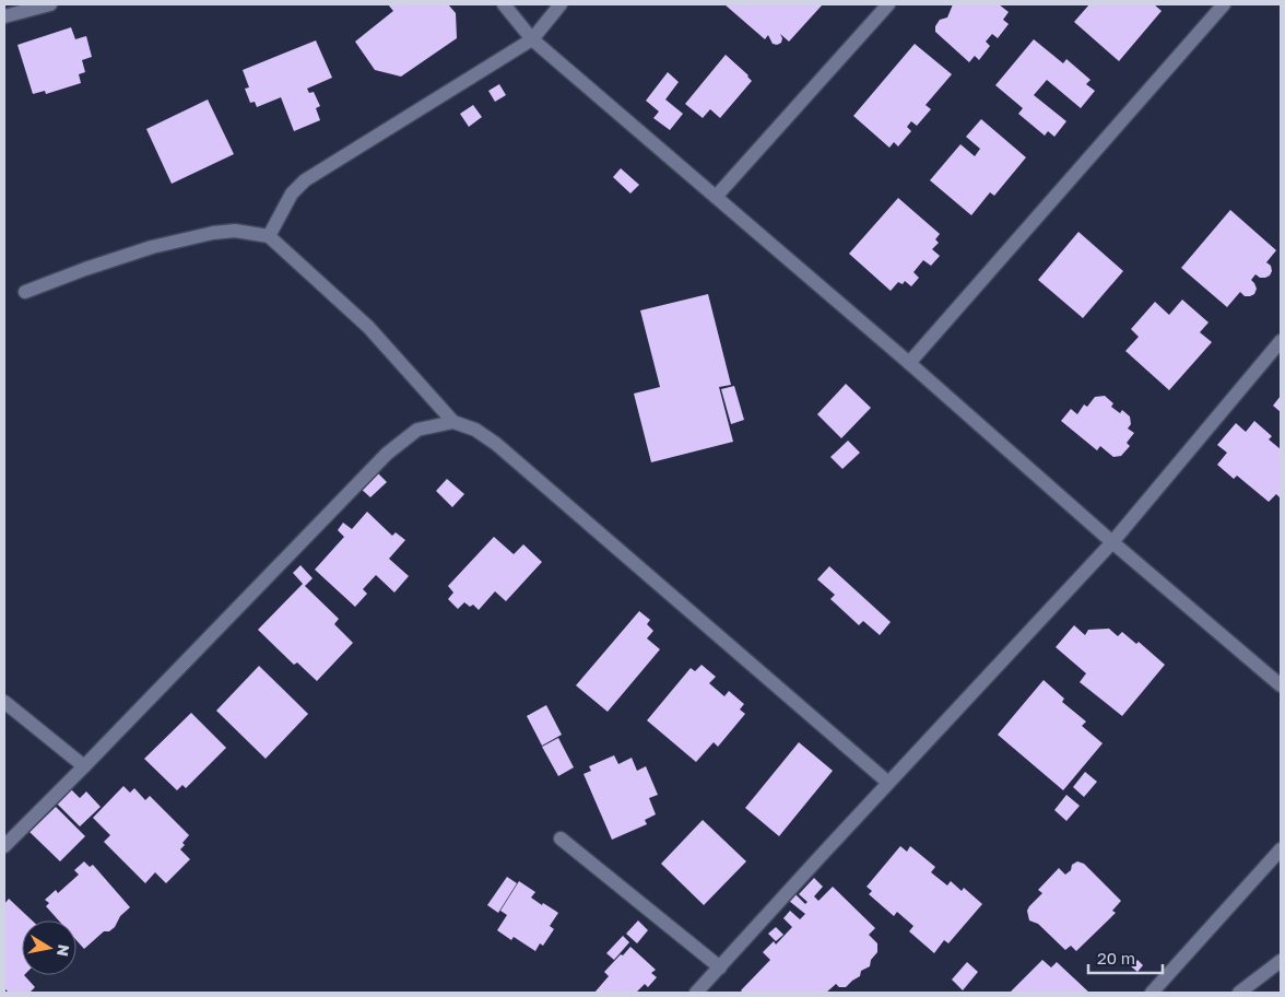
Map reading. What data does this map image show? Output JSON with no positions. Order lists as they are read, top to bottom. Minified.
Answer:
{"scale_bar":"20 m","north":"right"}
